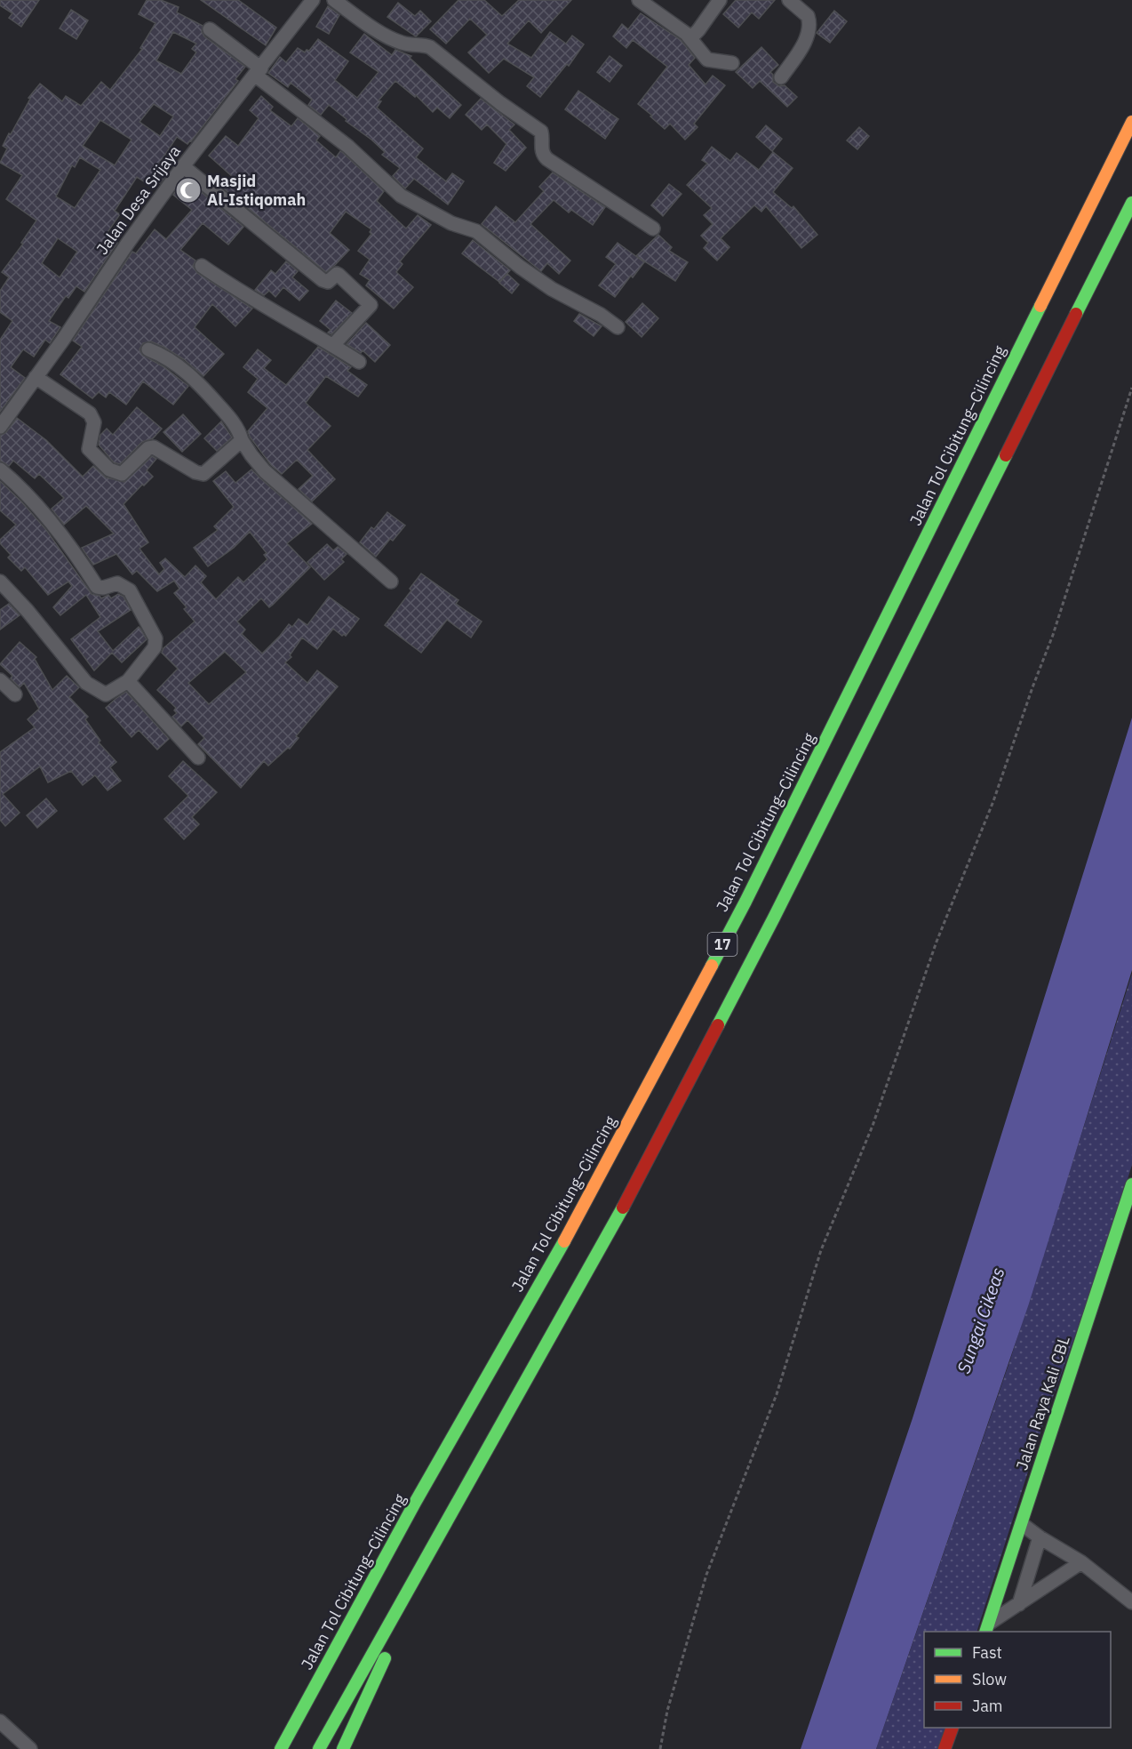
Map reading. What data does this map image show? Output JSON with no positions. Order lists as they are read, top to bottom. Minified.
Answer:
{"streets":{"main road":["Jalan Tol Cibitung–Cilincing","17","Jalan Raya Kali CBL"],"street":["Jalan Desa Srijaya"]},"water":["Sungai Cikeas"],"places":{"mosque":["Masjid Al-Istiqomah"]},"legend":["Fast","Slow","Jam"]}
